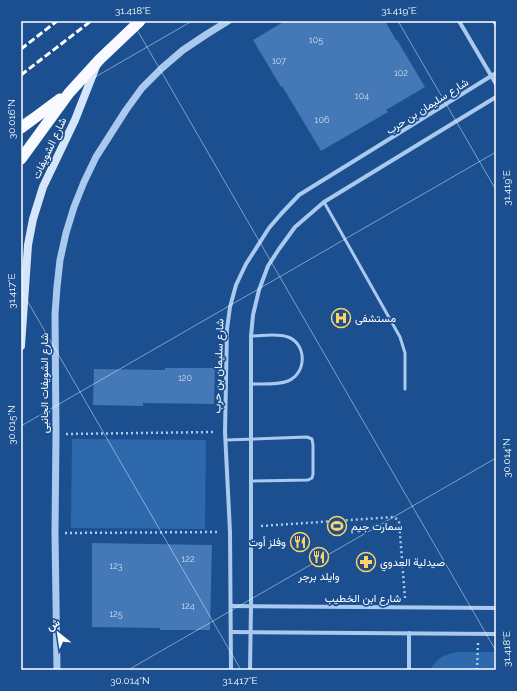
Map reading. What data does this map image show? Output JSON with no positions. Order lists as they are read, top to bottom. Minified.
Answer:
{"streets":{"main road":["شارع الشويفات"],"street":["شارع سليمان بن حرب","شارع الشويفات الجانبى","شارع ابن الخطيب"]},"crossings":[["شارع سليمان بن حرب","شارع ابن الخطيب"]],"places":{"hospital":["مستشفى"],"sports":["سمارت جيم"],"restaurant":["وفلز أوت","وايلد برجر"],"pharmacy":["صيدلية العدوي"]},"house_numbers":["105","107","102","104","106","120","122","123","124","125"],"north":"top left","coordinates":["31.418°E","31.419°E","30.016°N","31.417°E","30.015°N","30.014°N"]}
